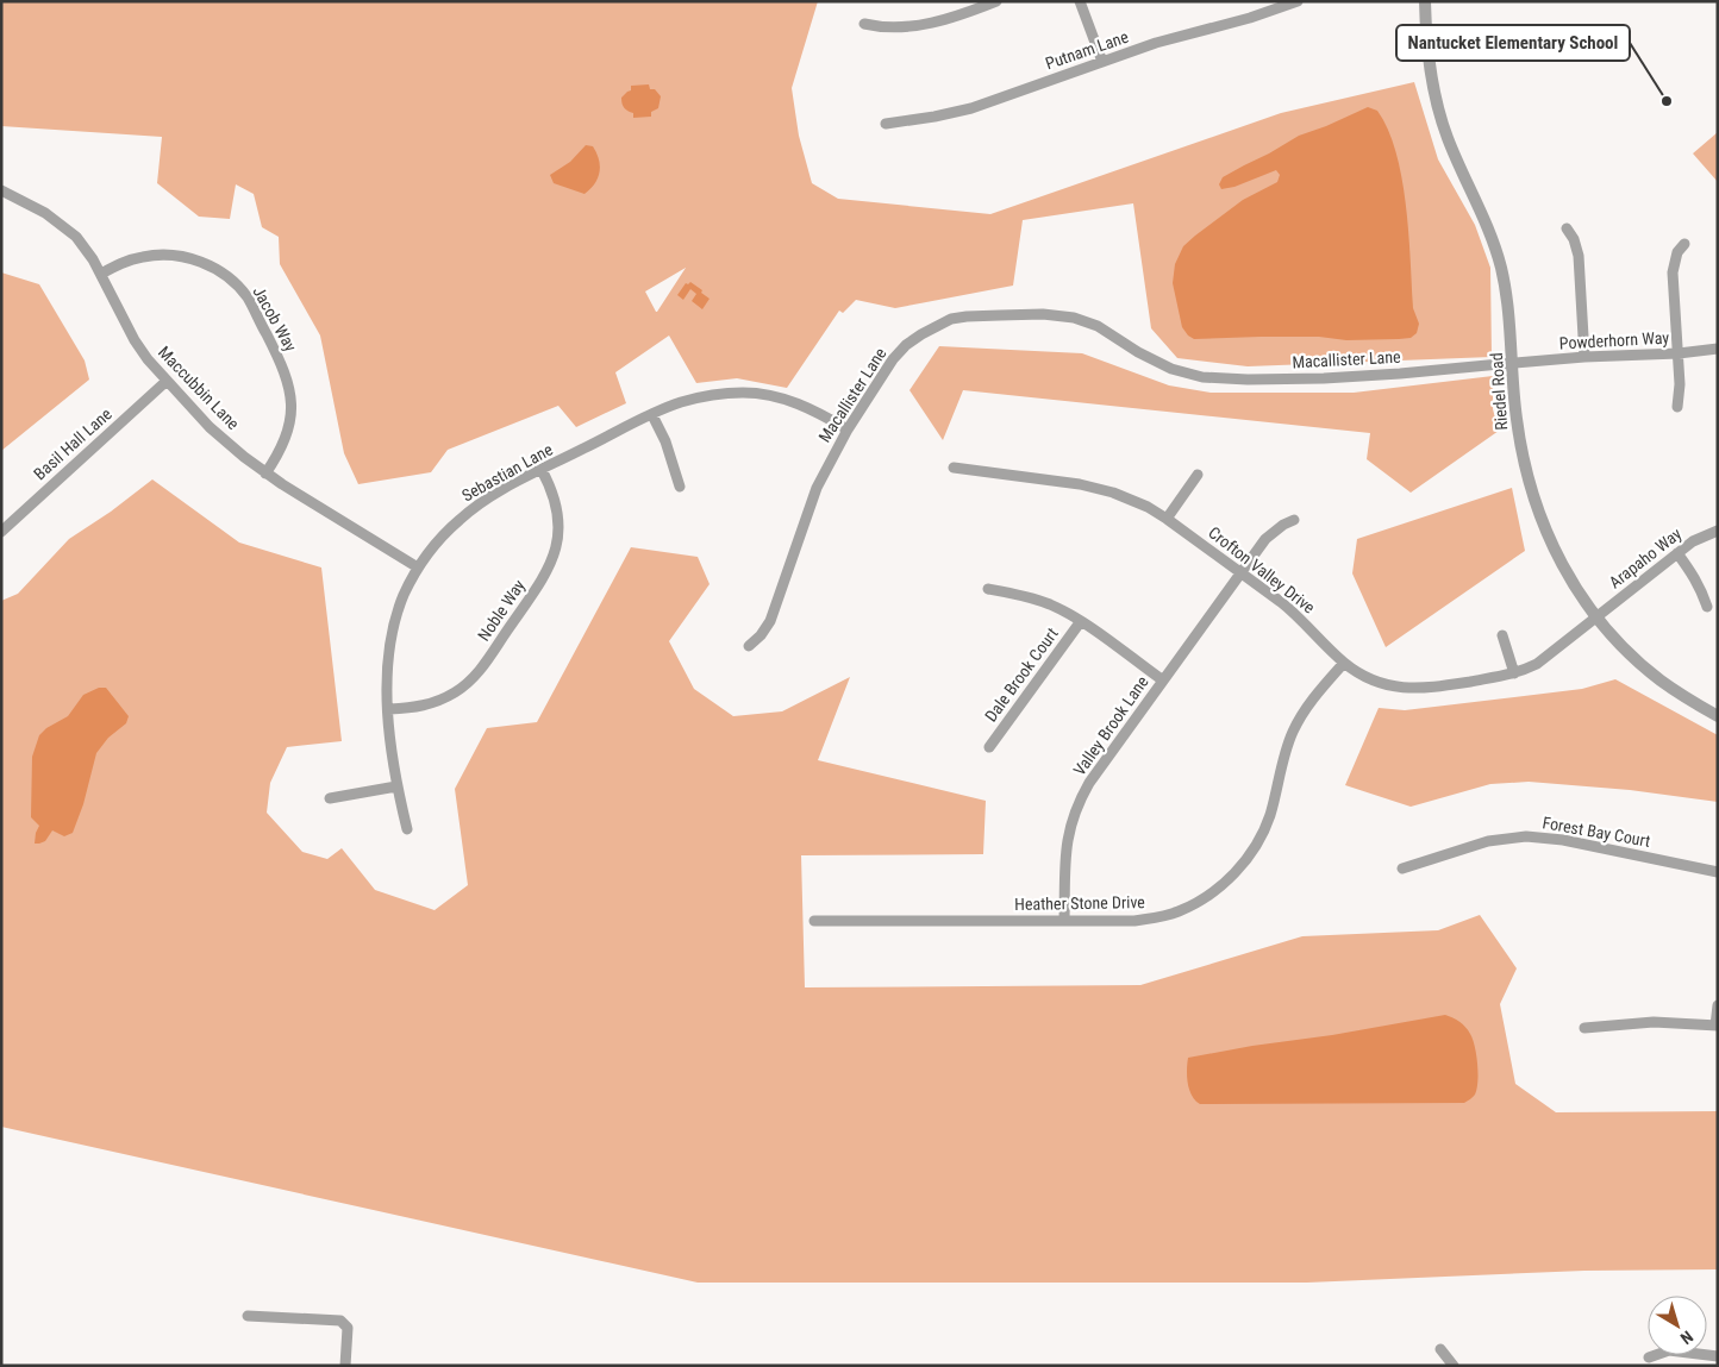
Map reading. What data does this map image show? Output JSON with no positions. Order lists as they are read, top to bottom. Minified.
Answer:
{"streets":{"street":["Putnam Lane","Jacob Way","Powderhorn Way","Macallister Lane","Maccubbin Lane","Riedel Road","Basil Hall Lane","Sebastian Lane","Arapaho Way","Crofton Valley Drive","Noble Way","Dale Brook Court","Valley Brook Lane","Forest Bay Court","Heather Stone Drive"]},"crossings":[["Jacob Way","Maccubbin Lane"],["Powderhorn Way","Macallister Lane"],["Powderhorn Way","Riedel Road"],["Macallister Lane","Riedel Road"],["Macallister Lane","Sebastian Lane"],["Maccubbin Lane","Basil Hall Lane"],["Maccubbin Lane","Sebastian Lane"],["Riedel Road","Arapaho Way"],["Riedel Road","Crofton Valley Drive"],["Sebastian Lane","Noble Way"],["Arapaho Way","Crofton Valley Drive"],["Crofton Valley Drive","Valley Brook Lane"],["Crofton Valley Drive","Heather Stone Drive"],["Valley Brook Lane","Heather Stone Drive"]],"places":["Nantucket Elementary School"],"north":"bottom right"}
